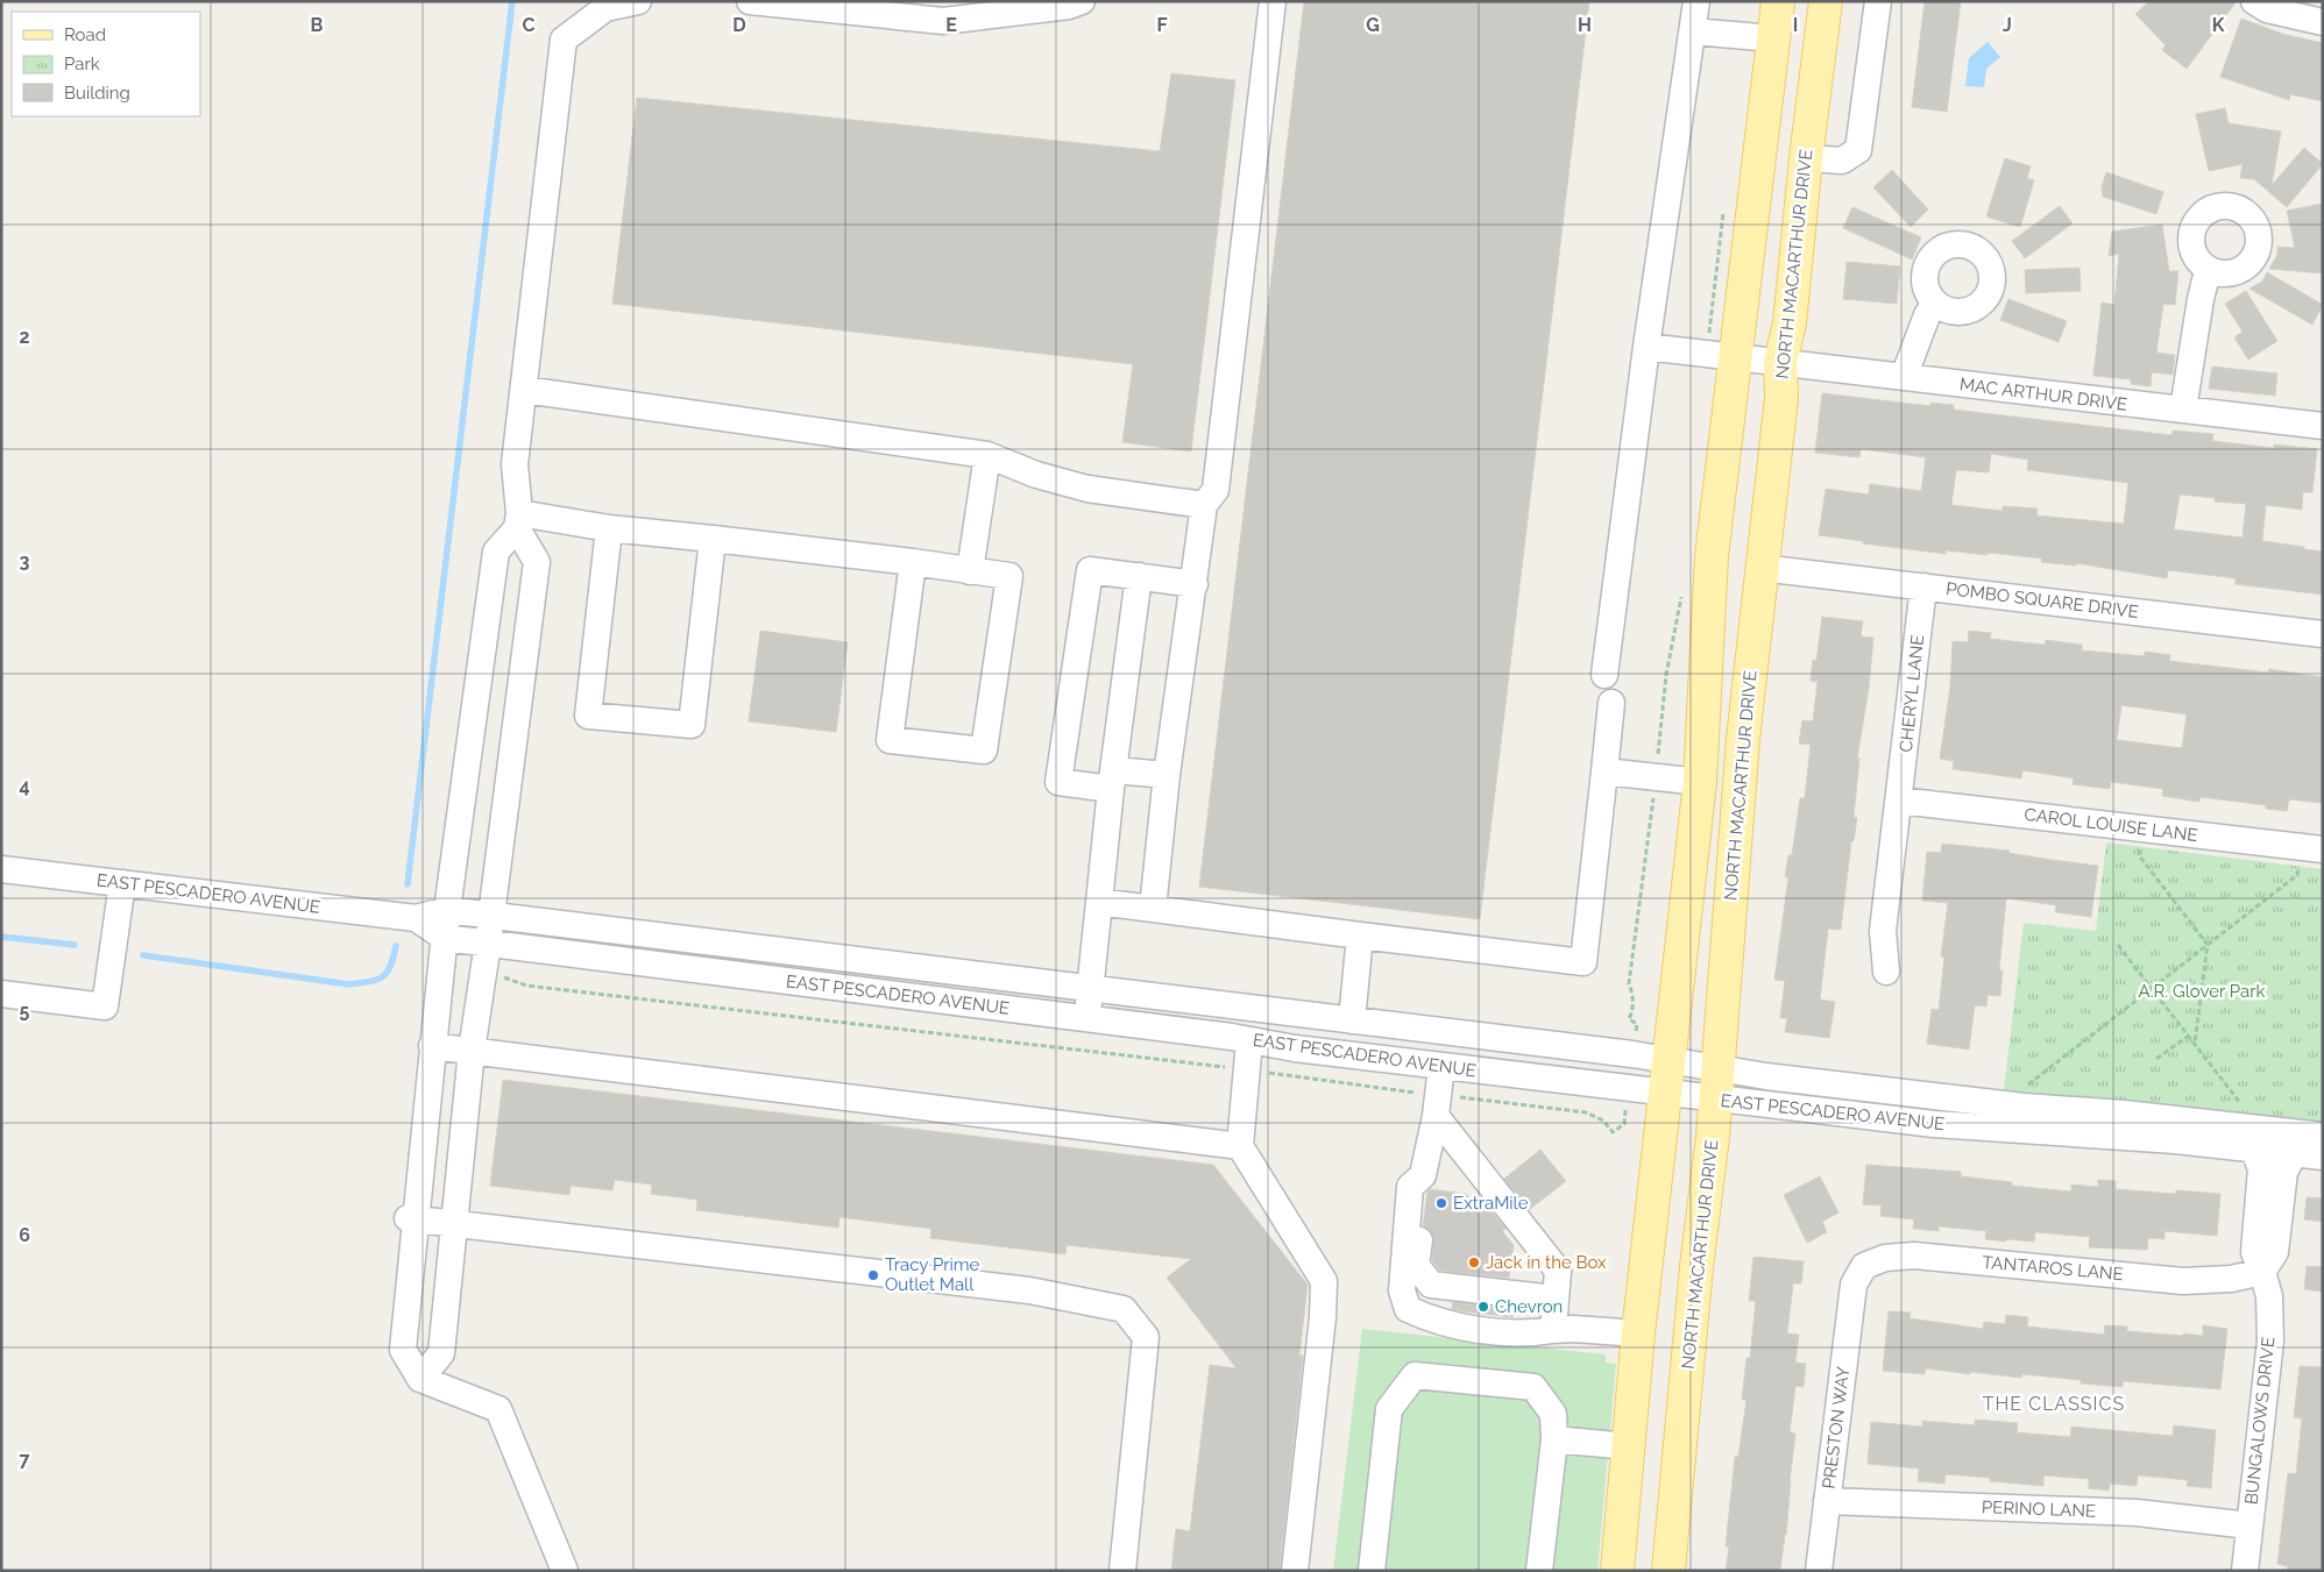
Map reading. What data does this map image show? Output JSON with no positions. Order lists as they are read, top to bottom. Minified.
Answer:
{"streets":{"main road":["NORTH MACARTHUR DRIVE"],"street":["MAC ARTHUR DRIVE","POMBO SQUARE DRIVE","CHERYL LANE","CAROL LOUISE LANE","EAST PESCADERO AVENUE","TANTAROS LANE","BUNGALOWS DRIVE","PRESTON WAY","PERINO LANE"]},"crossings":[["NORTH MACARTHUR DRIVE","MAC ARTHUR DRIVE"],["NORTH MACARTHUR DRIVE","POMBO SQUARE DRIVE"],["NORTH MACARTHUR DRIVE","EAST PESCADERO AVENUE"],["POMBO SQUARE DRIVE","CHERYL LANE"],["CHERYL LANE","CAROL LOUISE LANE"],["EAST PESCADERO AVENUE","BUNGALOWS DRIVE"],["TANTAROS LANE","BUNGALOWS DRIVE"],["TANTAROS LANE","PRESTON WAY"],["BUNGALOWS DRIVE","PERINO LANE"],["PRESTON WAY","PERINO LANE"]],"districts":["THE CLASSICS"],"parks":["A.R. Glover Park"],"places":["ExtraMile","Jack in the Box","Tracy Prime Outlet Mall","Chevron"],"legend":["Road","Park","Building"],"grid":{"columns":["B","C","D","E","F","G","H","I","J","K"],"rows":["2","3","4","5","6","7"]}}
